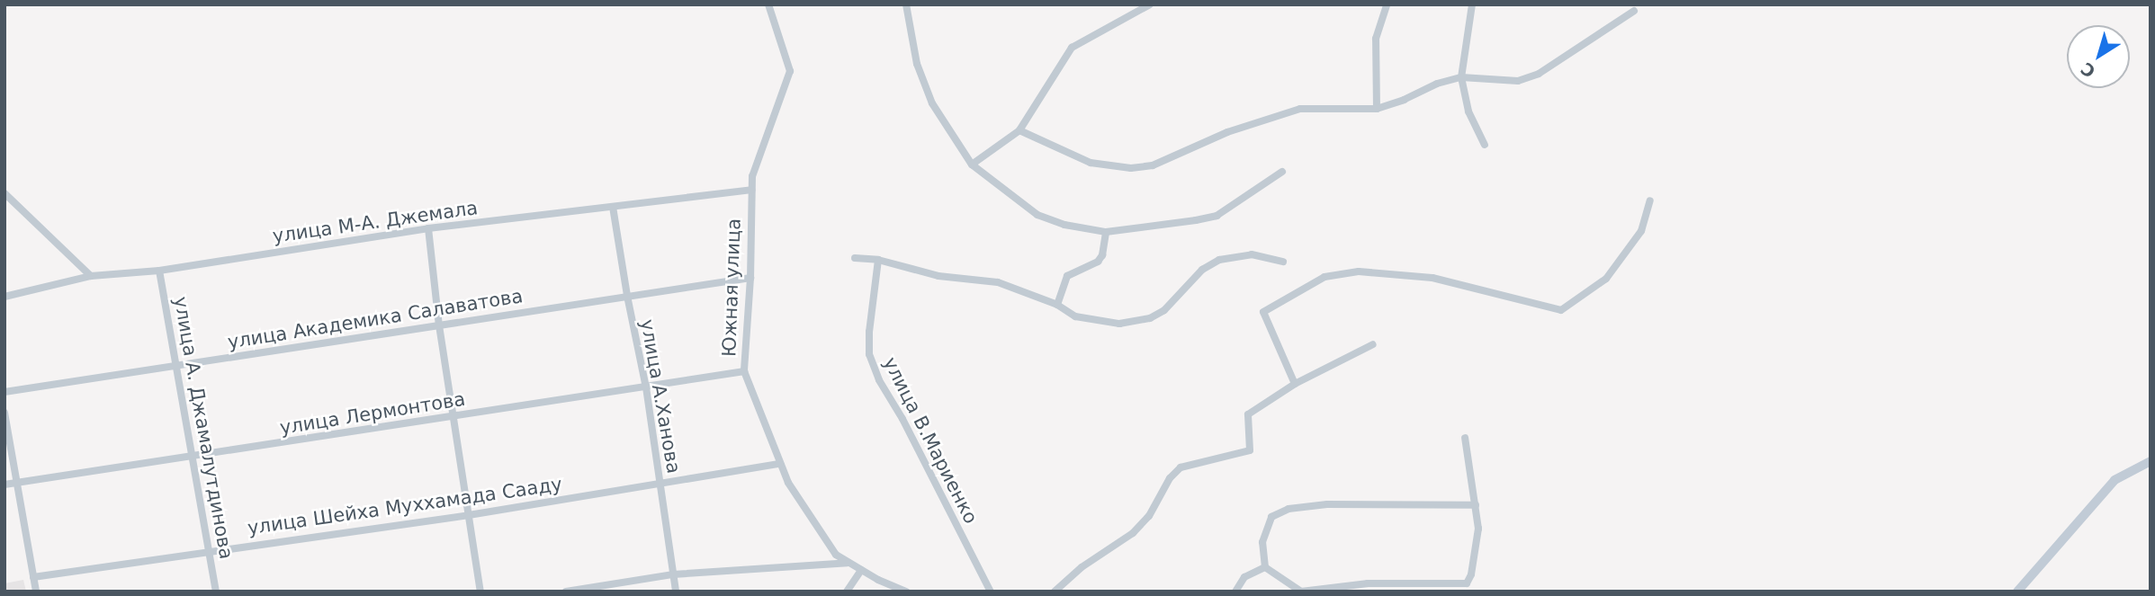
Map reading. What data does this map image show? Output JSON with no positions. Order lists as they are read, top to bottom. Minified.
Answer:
{"streets":{"street":["улица М-А. Джемала","Южная улица","улица Академика Салаватова","улица А.Ханова","улица Лермонтова","улица А. Джамалутдинова","улица В.Мариенко","улица Шейха Муххамада Сааду"]},"crossings":[["улица М-А. Джемала","Южная улица"],["улица М-А. Джемала","улица А.Ханова"],["улица М-А. Джемала","улица А. Джамалутдинова"],["Южная улица","улица Академика Салаватова"],["Южная улица","улица Лермонтова"],["Южная улица","улица Шейха Муххамада Сааду"],["улица Академика Салаватова","улица А.Ханова"],["улица Академика Салаватова","улица А. Джамалутдинова"],["улица А.Ханова","улица Лермонтова"],["улица А.Ханова","улица Шейха Муххамада Сааду"],["улица Лермонтова","улица А. Джамалутдинова"],["улица А. Джамалутдинова","улица Шейха Муххамада Сааду"]],"north":"bottom left"}
